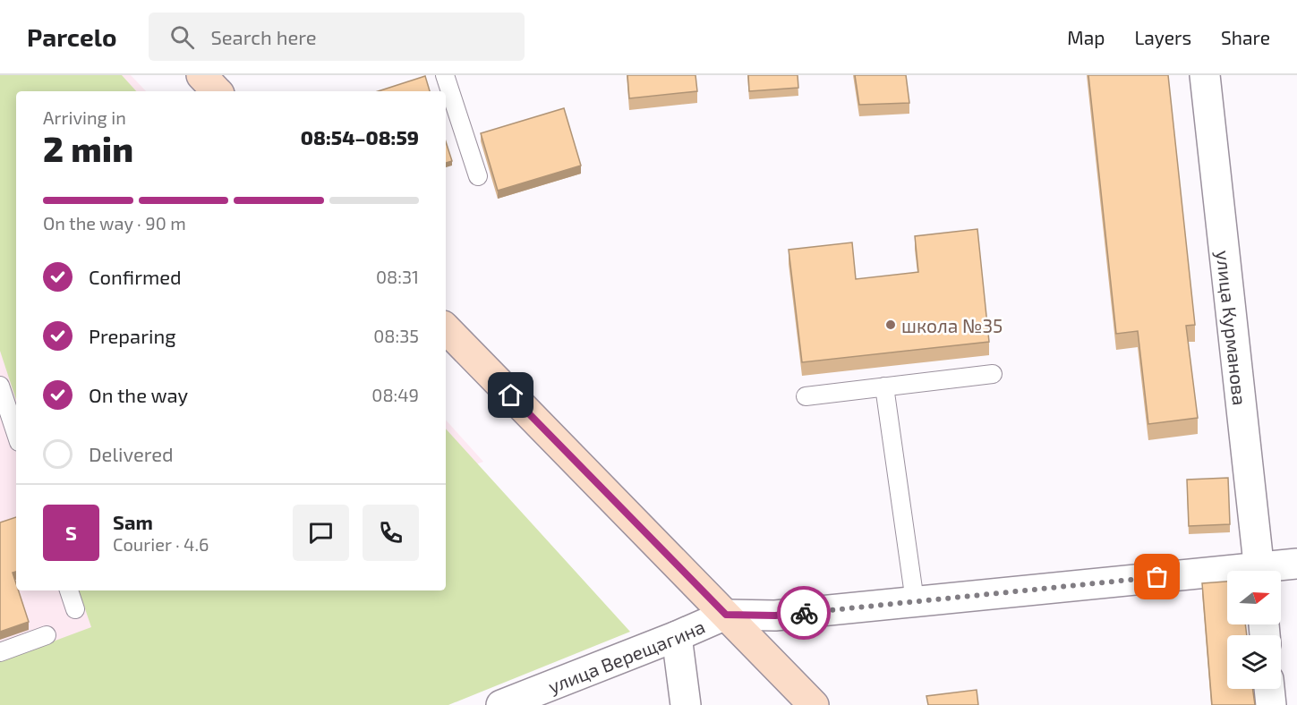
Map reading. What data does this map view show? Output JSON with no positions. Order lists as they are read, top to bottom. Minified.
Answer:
{"streets":{"street":["улица Курманова","улица Верещагина"]},"places":["школа №35"],"north":"right","page":{"header":"Parcelo","search":"Search here","nav":["Map","Layers","Share"],"heading":["2 min","Arriving in","08:54–08:59"],"panel":["Sam","Courier · 4.6"],"bar":"On the way · 90 m","list":[["Confirmed","08:31"],["Preparing","08:35"],["On the way","08:49"],"Delivered"],"round":"S"}}
